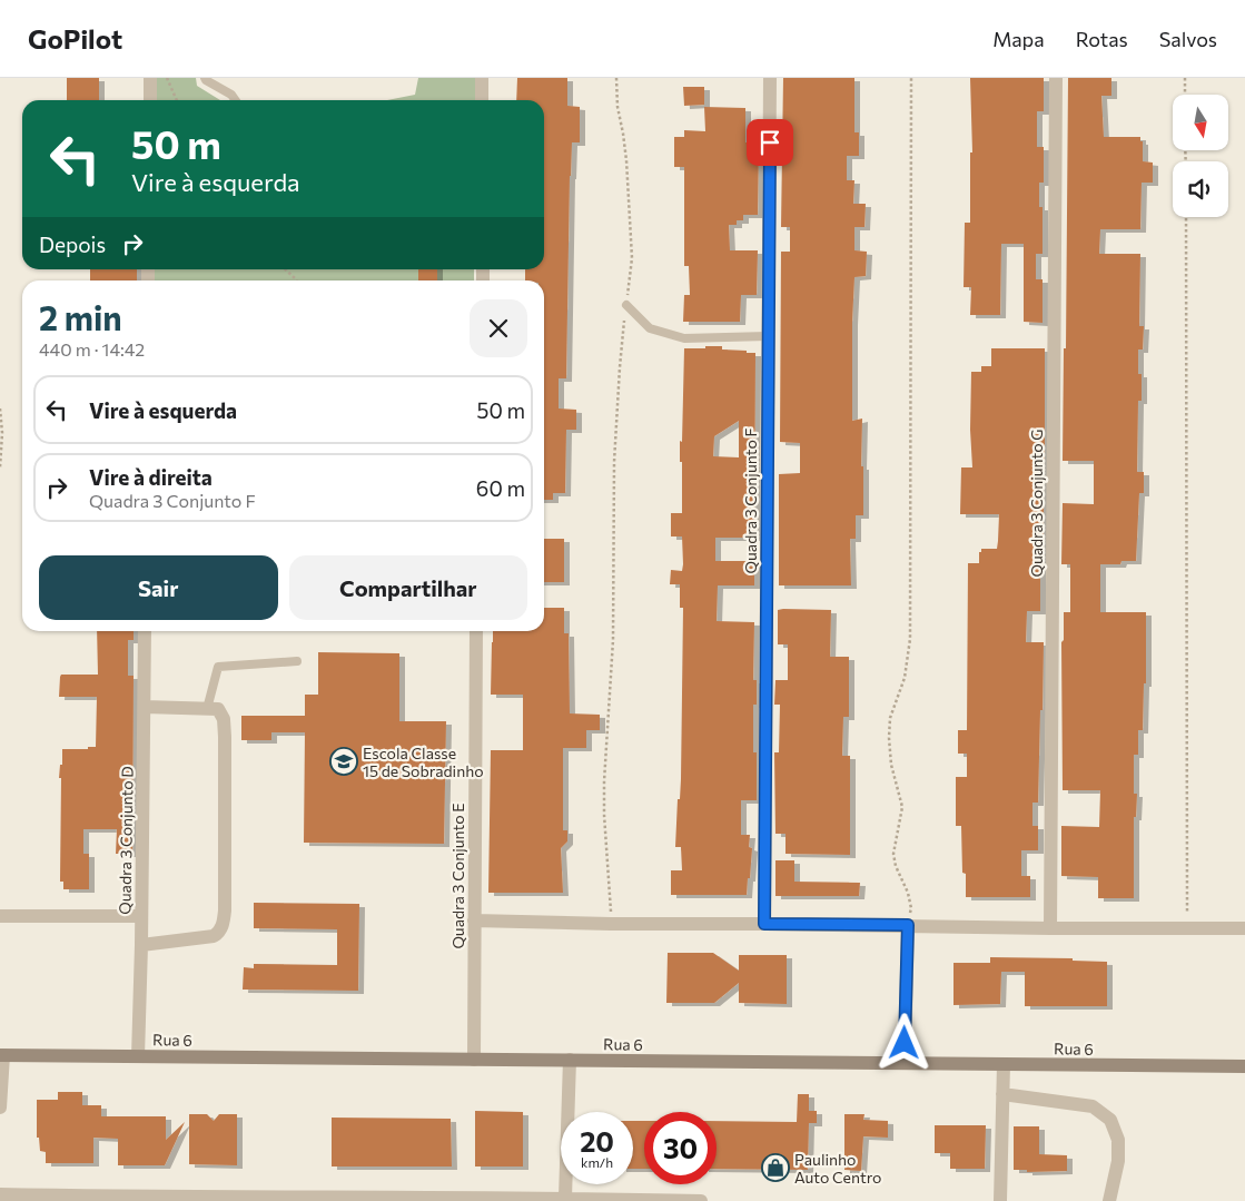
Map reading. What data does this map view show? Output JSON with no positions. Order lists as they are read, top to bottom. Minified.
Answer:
{"streets":{"street":["Quadra 3 Conjunto F","Quadra 3 Conjunto G","Quadra 3 Conjunto D","Quadra 3 Conjunto E","Rua 6"]},"crossings":[["Quadra 3 Conjunto D","Rua 6"],["Quadra 3 Conjunto E","Rua 6"]],"places":{"school or university":["Escola Classe 15 de Sobradinho"],"shop":["Paulinho Auto Centro"]},"north":"bottom","page":{"header":"GoPilot","nav":["Mapa","Rotas","Salvos"],"turn":["50 m","Vire à esquerda"],"then":"Depois","heading":["2 min","440 m · 14:42"],"list":[{"name":"Vire à esquerda","value":"50 m"},{"name":"Vire à direita","note":"Quadra 3 Conjunto F","value":"60 m"}],"buttons":["Sair","Compartilhar"],"speed":"20 km/h","limit":"30"}}
